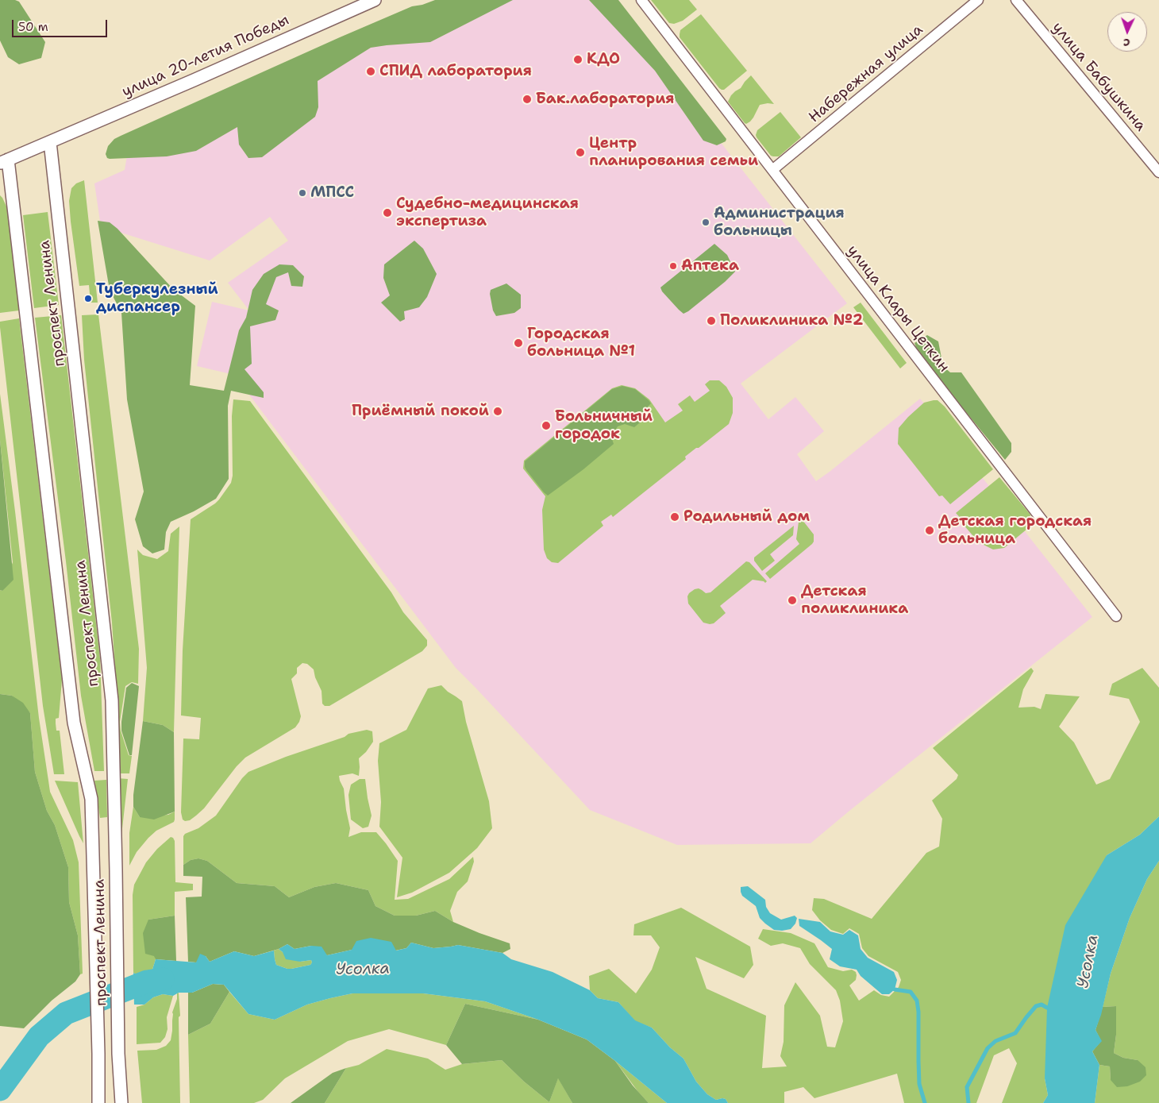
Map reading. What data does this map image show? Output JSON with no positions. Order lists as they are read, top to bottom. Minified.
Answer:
{"streets":{"street":["улица 20-летия Победы","Набережная улица","улица Бабушкина","проспект Ленина","улица Клары Цеткин"]},"crossings":[["улица 20-летия Победы","проспект Ленина"],["Набережная улица","улица Клары Цеткин"]],"water":["Усолка"],"places":["КДО","СПИД лаборатория","Бак.лаборатория","Центр планирования семьи","МПСС","Судебно-медицинская экспертиза","Администрация больницы","Аптека","Туберкулезный диспансер","Поликлиника №2","Городская больница №1","Приёмный покой","Больничный городок","Родильный дом","Детская городская больница","Детская поликлиника"],"scale_bar":"50 m","north":"bottom"}
